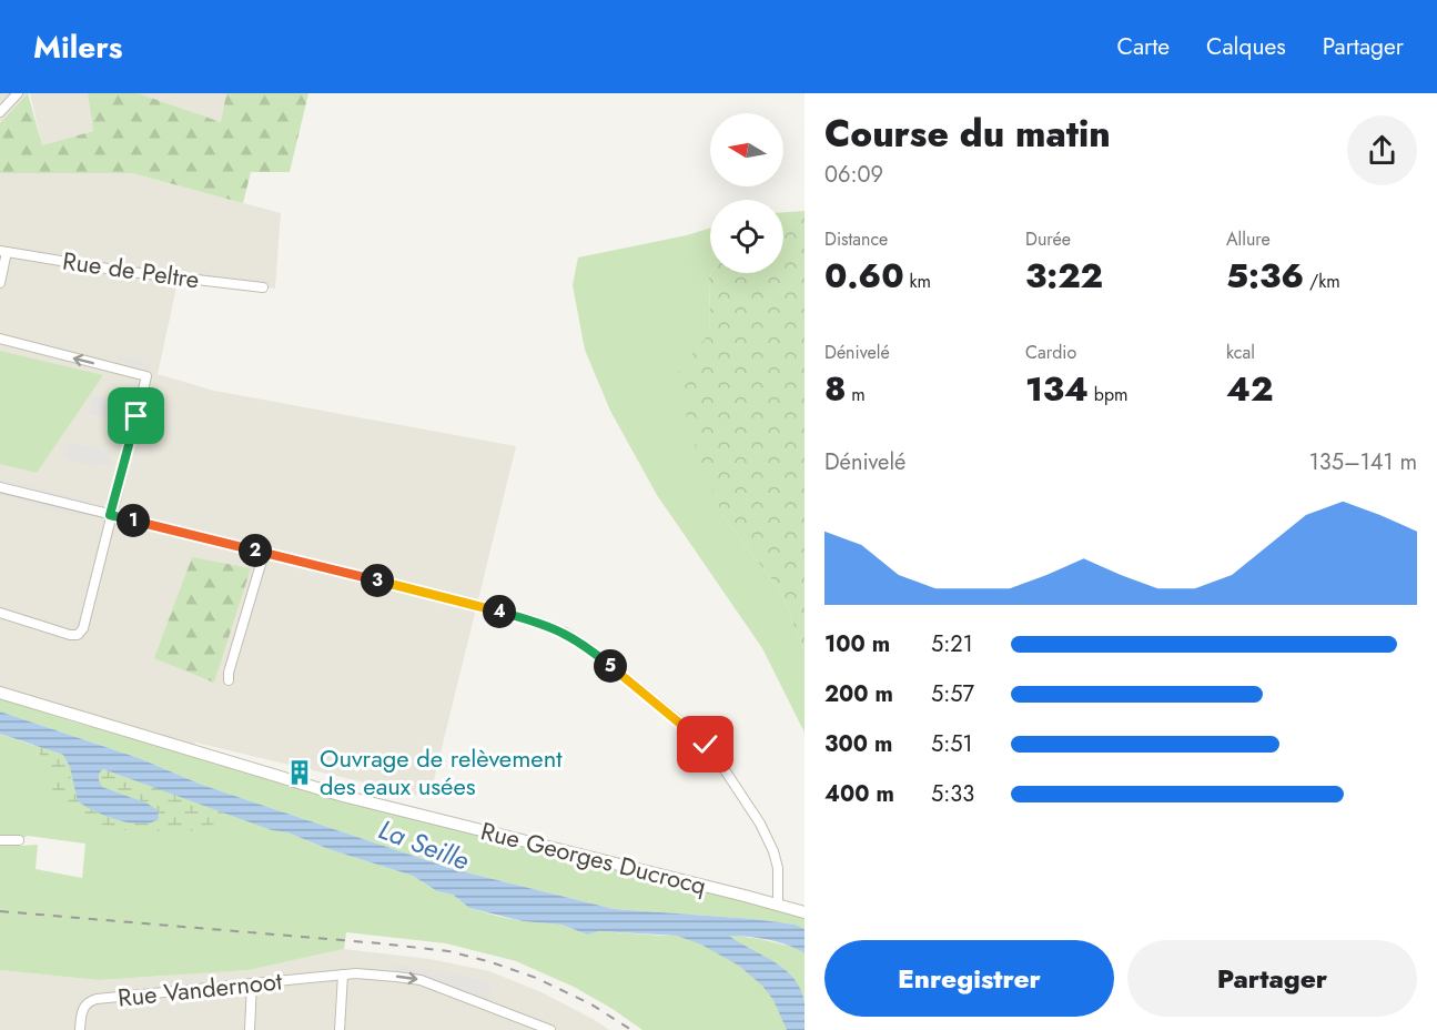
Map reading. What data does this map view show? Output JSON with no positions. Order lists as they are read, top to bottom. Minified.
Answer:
{"streets":{"street":["Rue de Peltre","Rue Georges Ducrocq","Rue Vandernoot"]},"one_way":["Rue Vandernoot"],"water":["La Seille"],"places":{"building":["Ouvrage de relèvement des eaux usées"]},"north":"left","page":{"header":"Milers","nav":["Carte","Calques","Partager"],"heading":["Course du matin","06:09"],"stats":[["Distance","0.60 km"],["Durée","3:22"],["Allure","5:36 /km"],["Dénivelé","8 m"],["Cardio","134 bpm"],["kcal","42"]],"chart":["Dénivelé","135–141 m"],"pins":["1","2","3","4","5"],"list":[{"name":"100 m","note":"5:21"},{"name":"200 m","note":"5:57"},{"name":"300 m","note":"5:51"},{"name":"400 m","note":"5:33"}],"buttons":["Enregistrer","Partager"]}}
